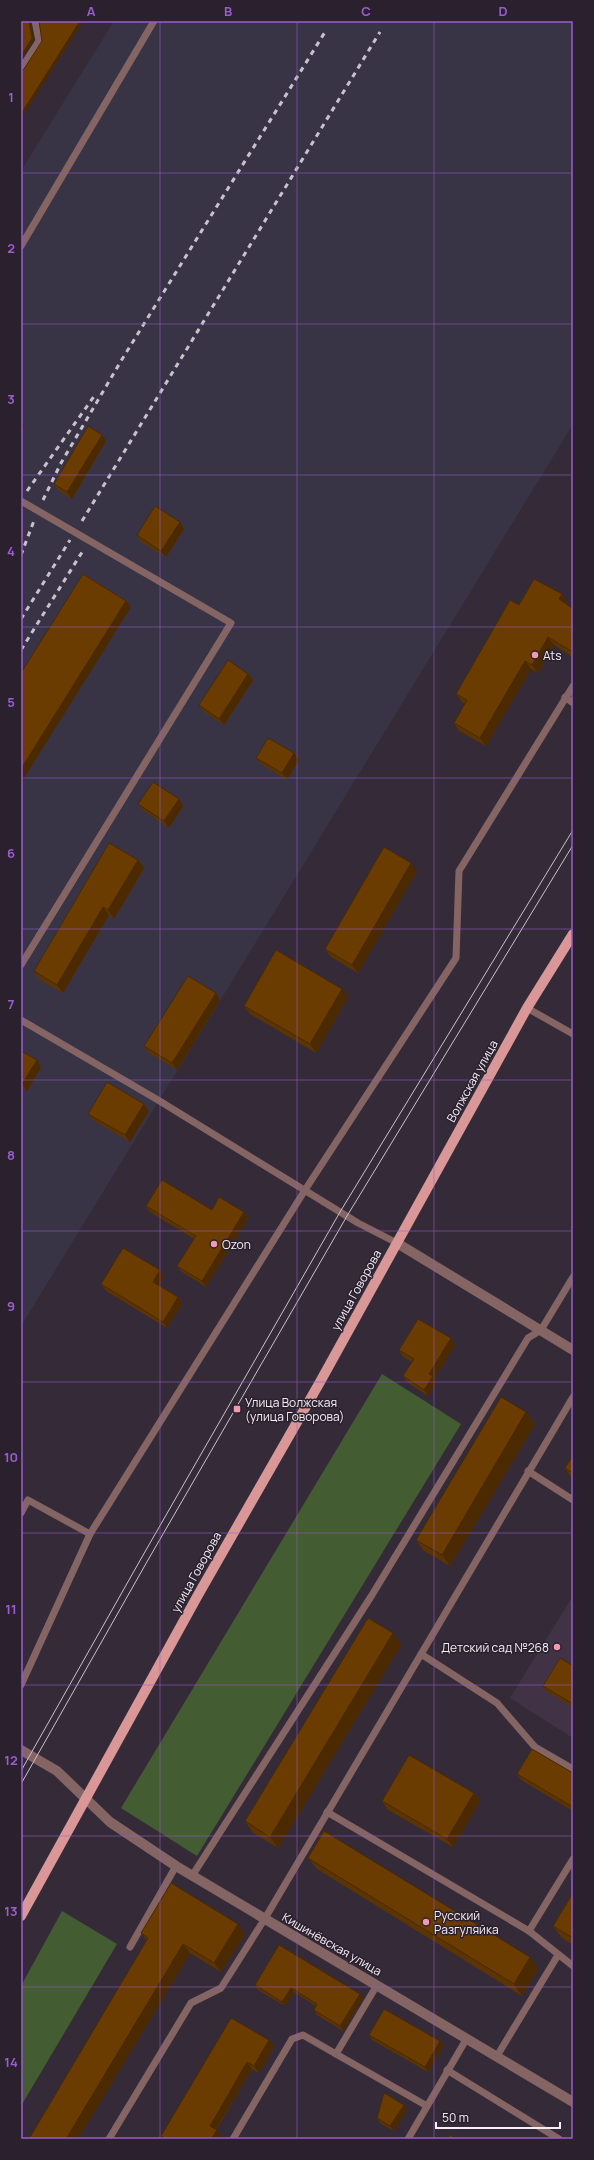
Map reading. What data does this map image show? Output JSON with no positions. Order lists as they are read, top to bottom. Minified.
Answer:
{"streets":{"main road":["Волжская улица","улица Говорова"],"street":["Кишинёвская улица"]},"crossings":[["Волжская улица","улица Говорова"],["улица Говорова","Кишинёвская улица"]],"places":{"other":["Ats","Ozon","Детский сад №268","Русский Разгуляйка"],"transit":["Улица Волжская (улица Говорова)"]},"scale_bar":"50 m","grid":{"columns":["A","B","C","D"],"rows":["1","2","3","4","5","6","7","8","9","10","11","12","13","14"]}}
